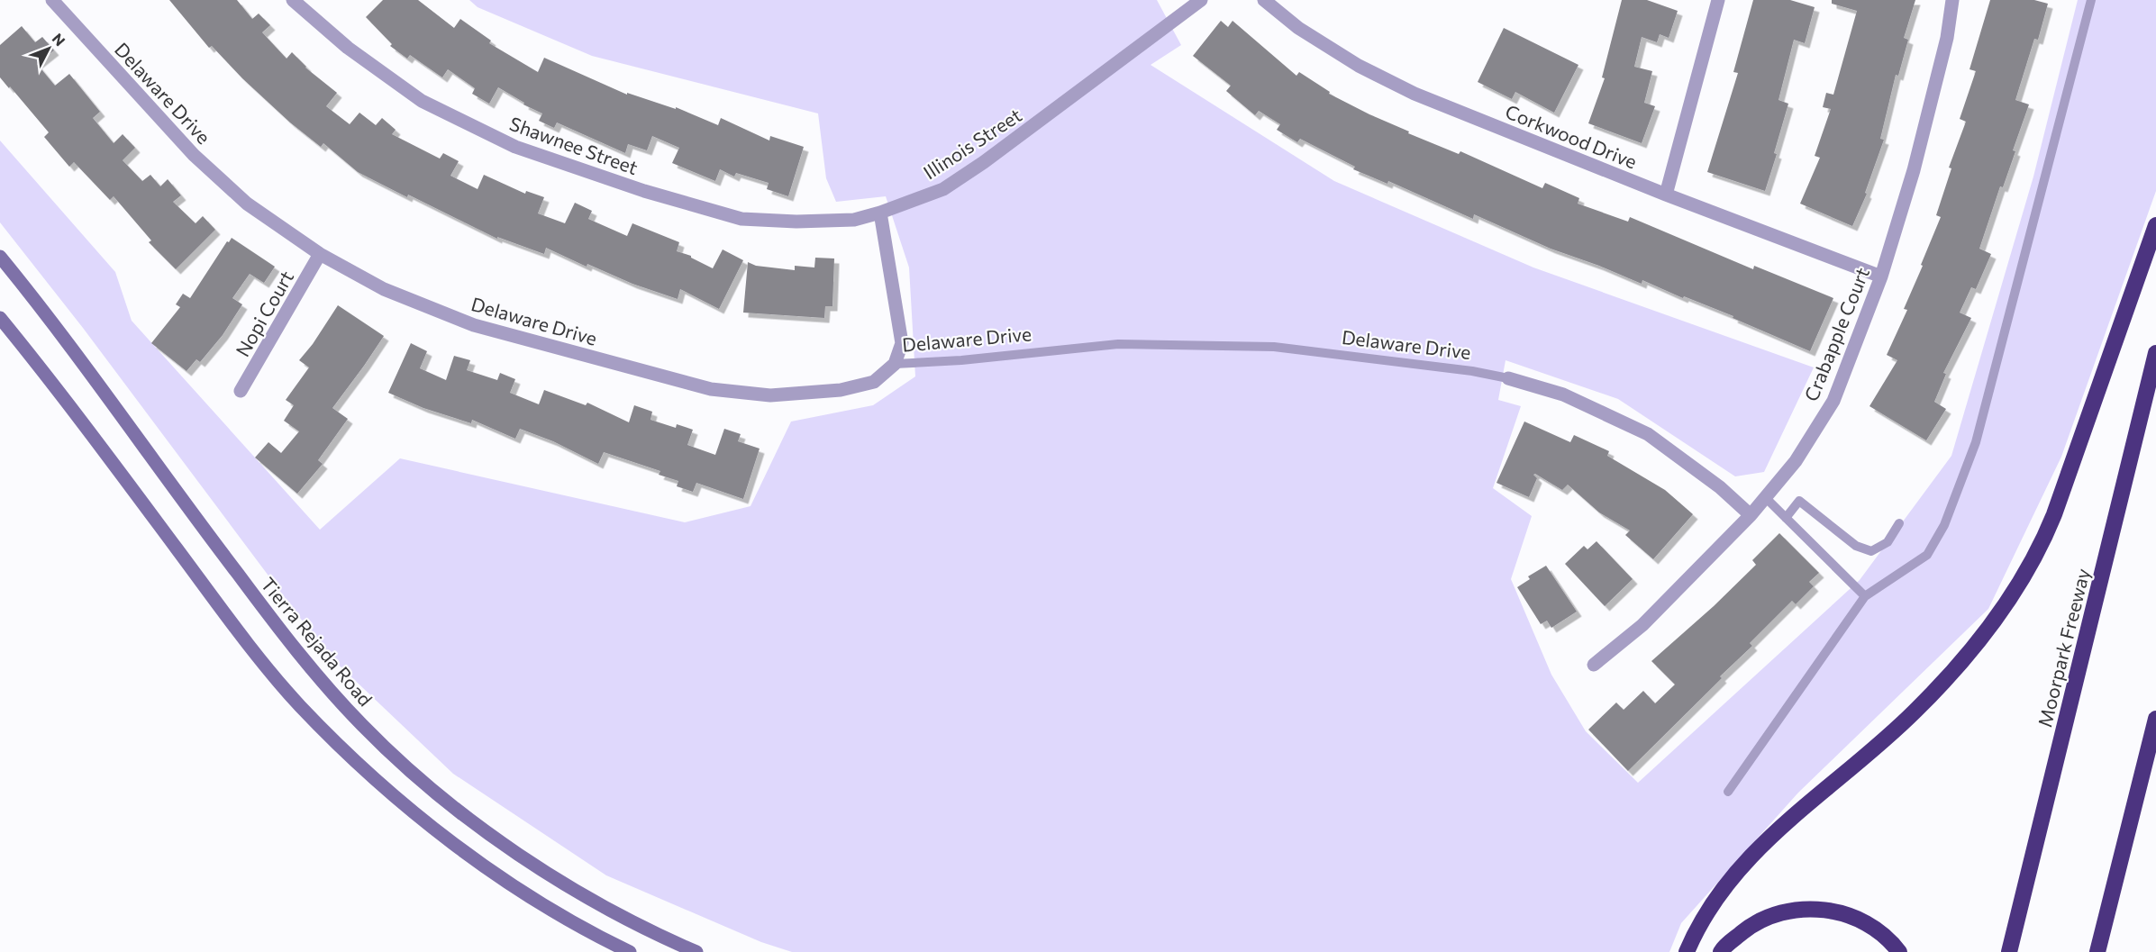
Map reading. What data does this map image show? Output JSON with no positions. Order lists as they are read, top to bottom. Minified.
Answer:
{"streets":{"highway":["Moorpark Freeway"],"main road":["Tierra Rejada Road"],"street":["Delaware Drive","Corkwood Drive","Illinois Street","Shawnee Street","Nopi Court","Crabapple Court"]},"crossings":[["Delaware Drive","Nopi Court"],["Delaware Drive","Crabapple Court"],["Corkwood Drive","Crabapple Court"],["Illinois Street","Shawnee Street"]],"north":"top right"}
